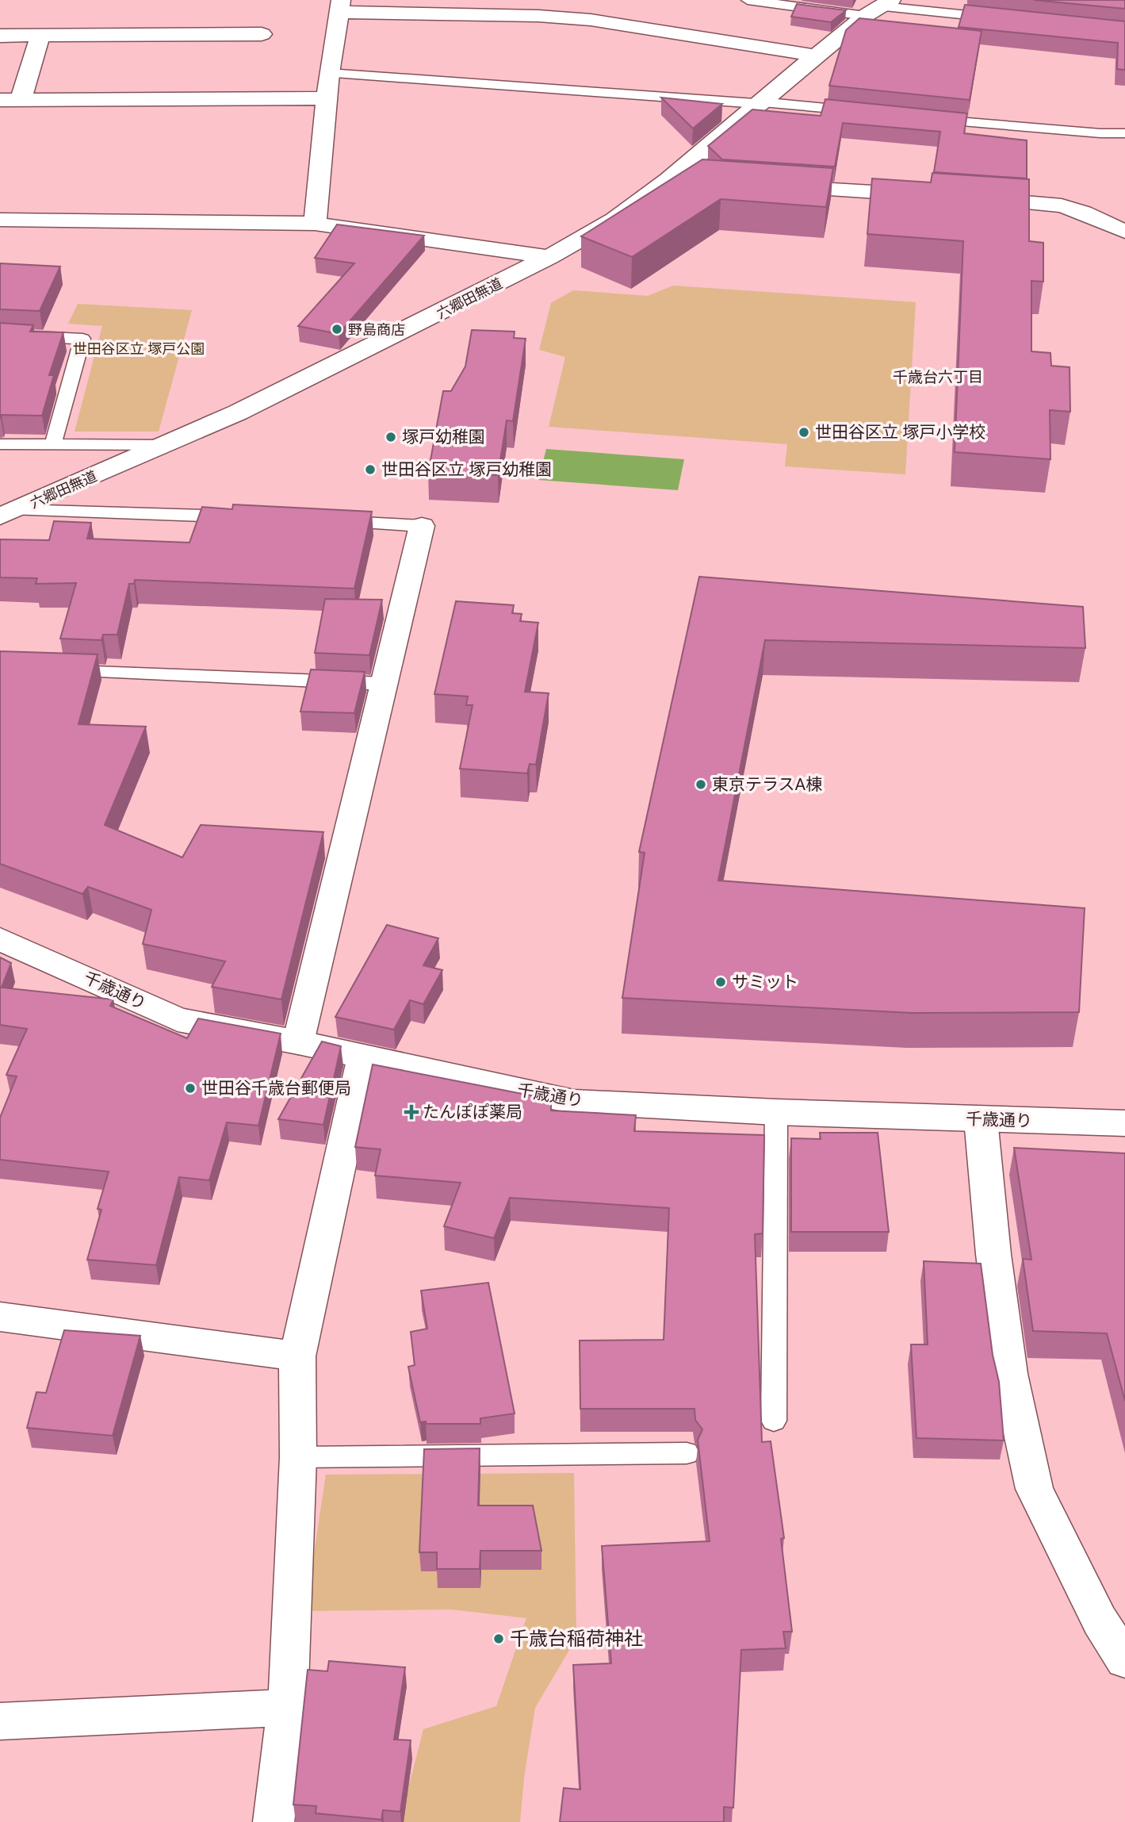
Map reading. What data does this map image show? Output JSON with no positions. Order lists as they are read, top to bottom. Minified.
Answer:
{"streets":{"street":["六郷田無道","千歳通り"]},"districts":["千歳台六丁目"],"parks":["世田谷区立 塚戸公園"],"places":{"other":["野島商店","世田谷区立 塚戸小学校","塚戸幼稚園","世田谷区立 塚戸幼稚園","東京テラスA棟","サミット","世田谷千歳台郵便局","千歳台稲荷神社"],"health":["たんぽぽ薬局"]}}
